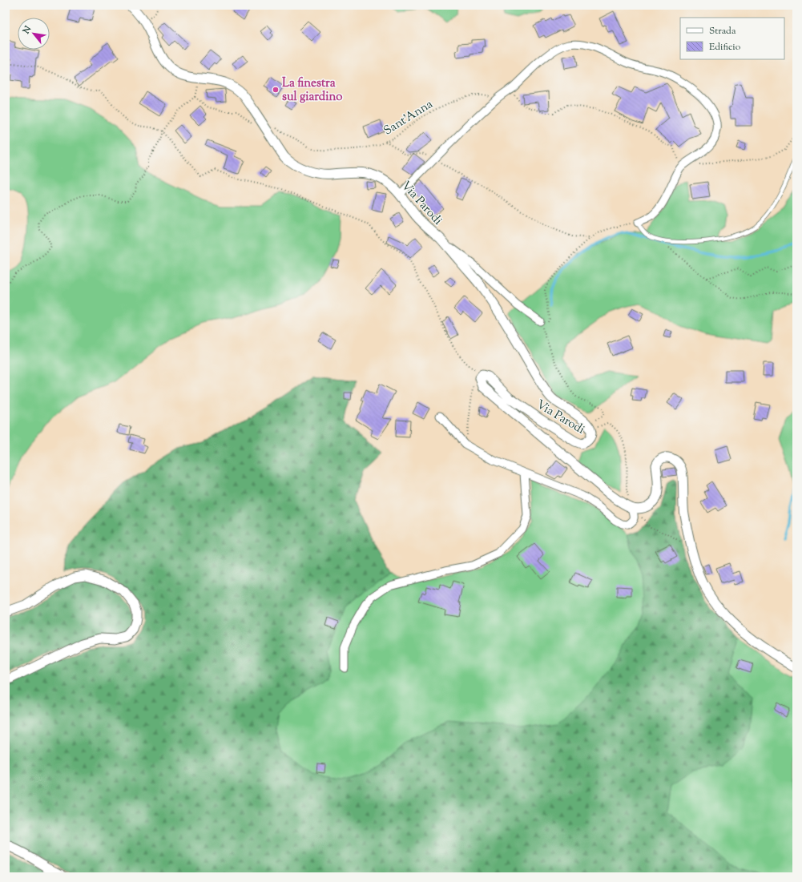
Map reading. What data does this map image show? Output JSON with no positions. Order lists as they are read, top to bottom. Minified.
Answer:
{"streets":{"street":["Via Parodi"],"path":["Sant'Anna"]},"places":["La finestra sul giardino"],"legend":["Strada","Edificio"],"north":"top left"}
